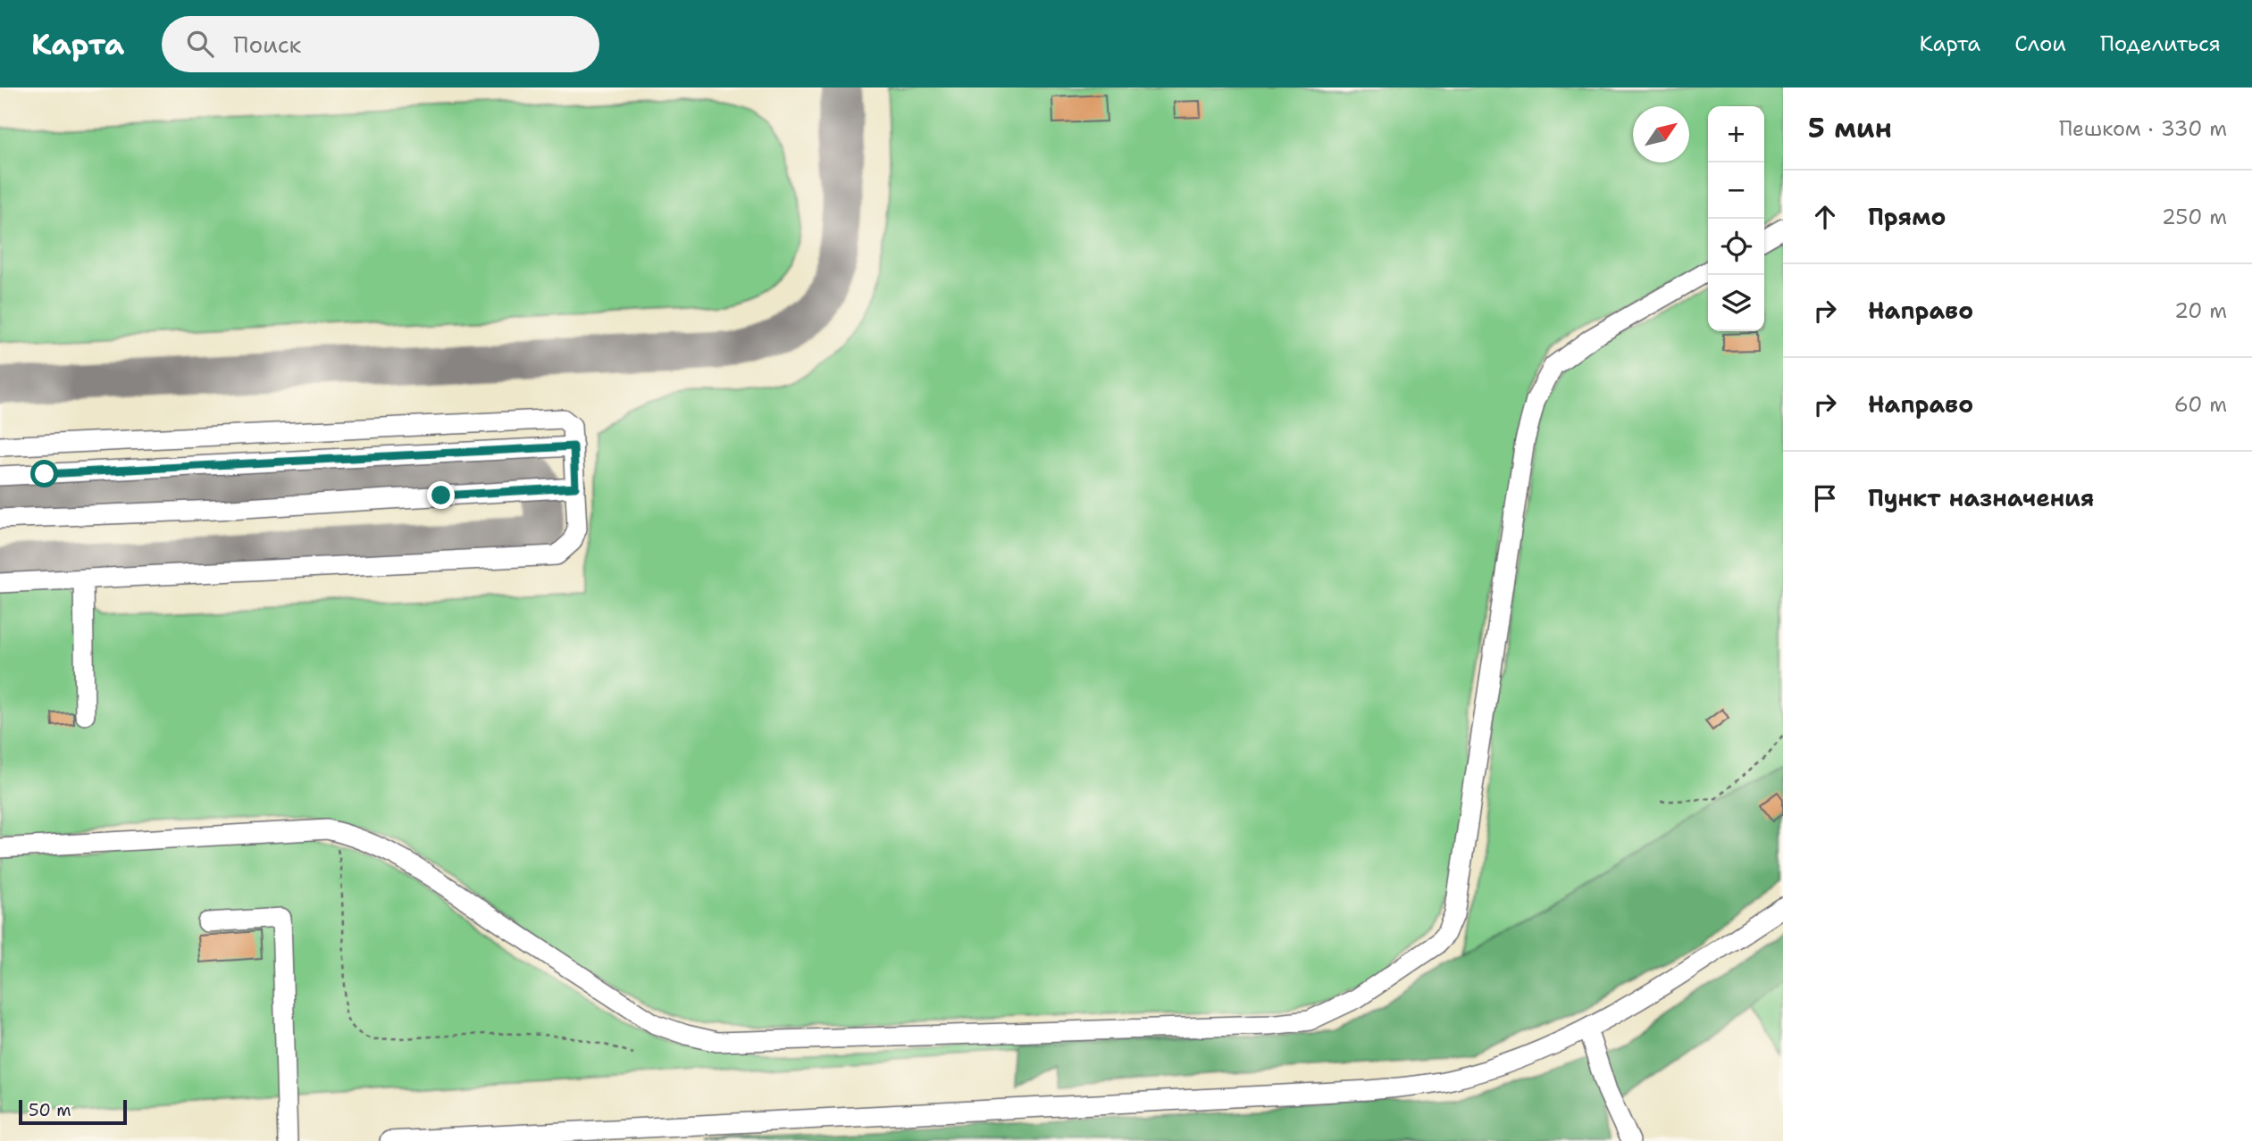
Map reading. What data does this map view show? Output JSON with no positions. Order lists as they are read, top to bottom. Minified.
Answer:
{"scale_bar":"50 m","north":"top right","page":{"header":"Карта","search":"Поиск","nav":["Карта","Слои","Поделиться"],"heading":["5 мин","Пешком · 330 m"],"map_buttons":["+","−"],"list":[["Прямо","250 m"],["Направо","20 m"],["Направо","60 m"],"Пункт назначения"],"scale":"50 m"}}
